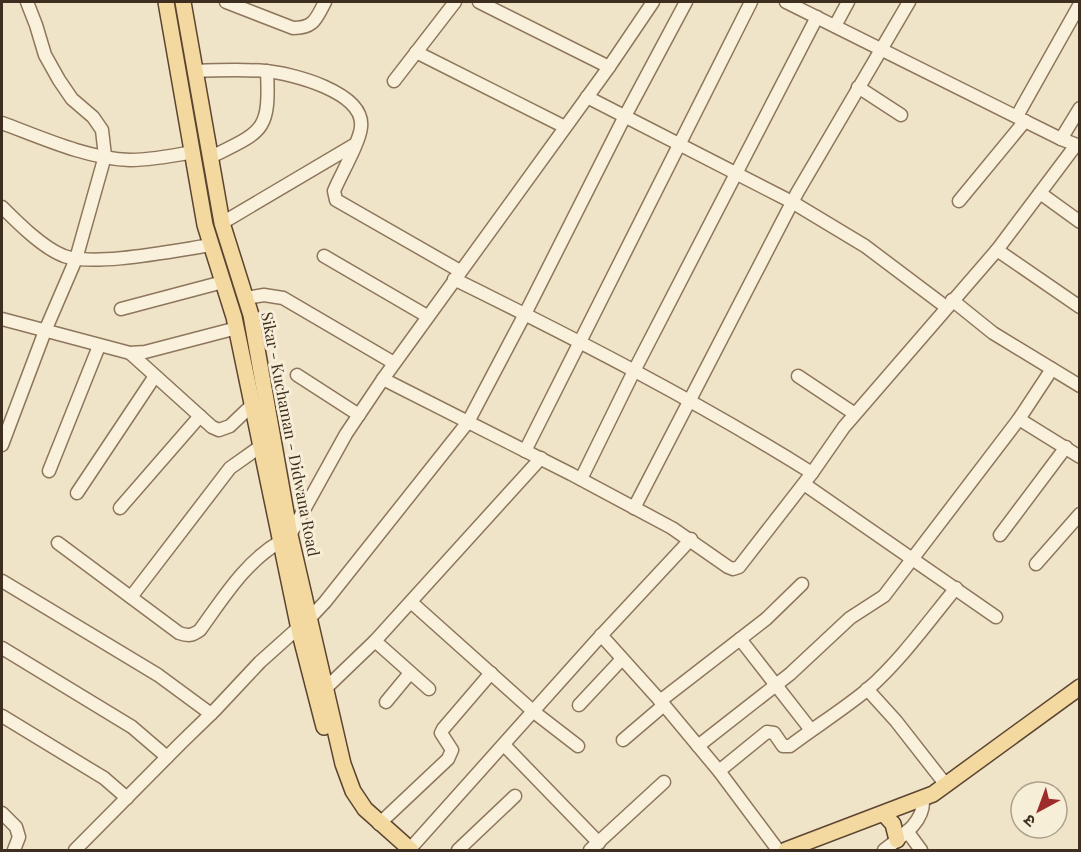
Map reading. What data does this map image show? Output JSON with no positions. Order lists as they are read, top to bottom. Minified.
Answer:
{"streets":{"main road":["Sikar - Kuchaman - Didwana Road"]},"north":"bottom left"}
